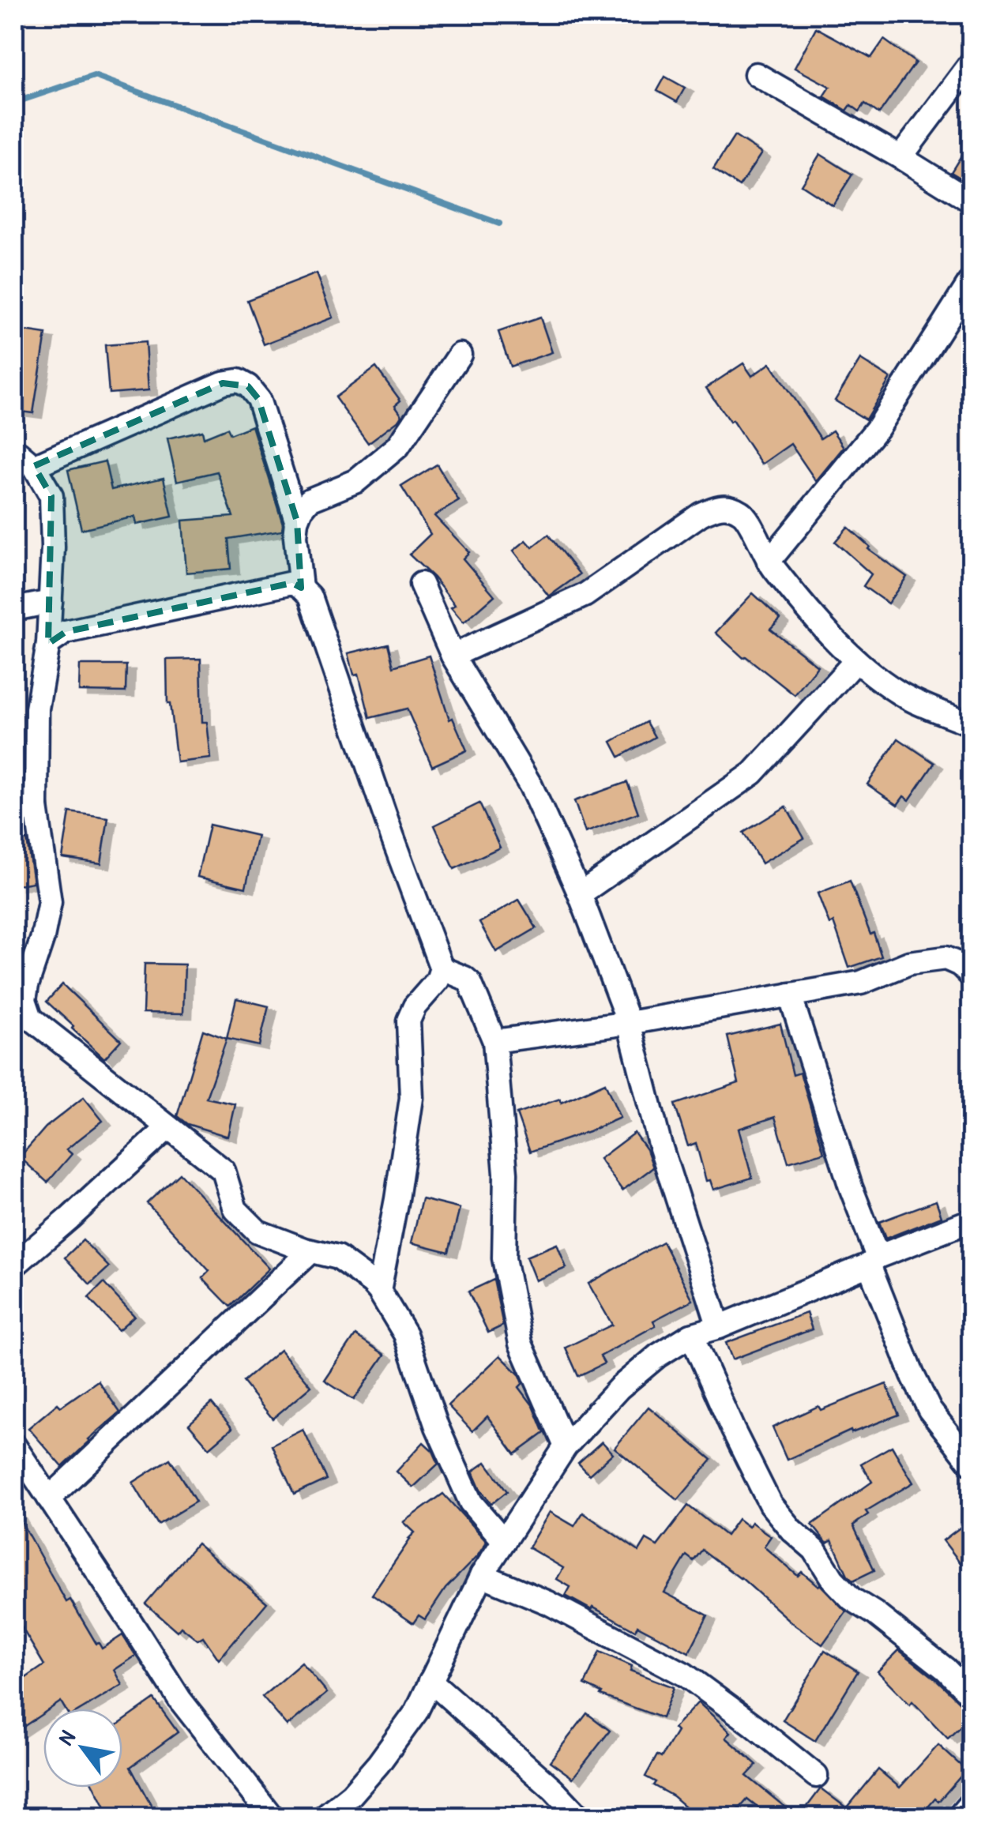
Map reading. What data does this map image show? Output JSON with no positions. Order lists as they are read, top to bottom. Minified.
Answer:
{"north":"top left"}
